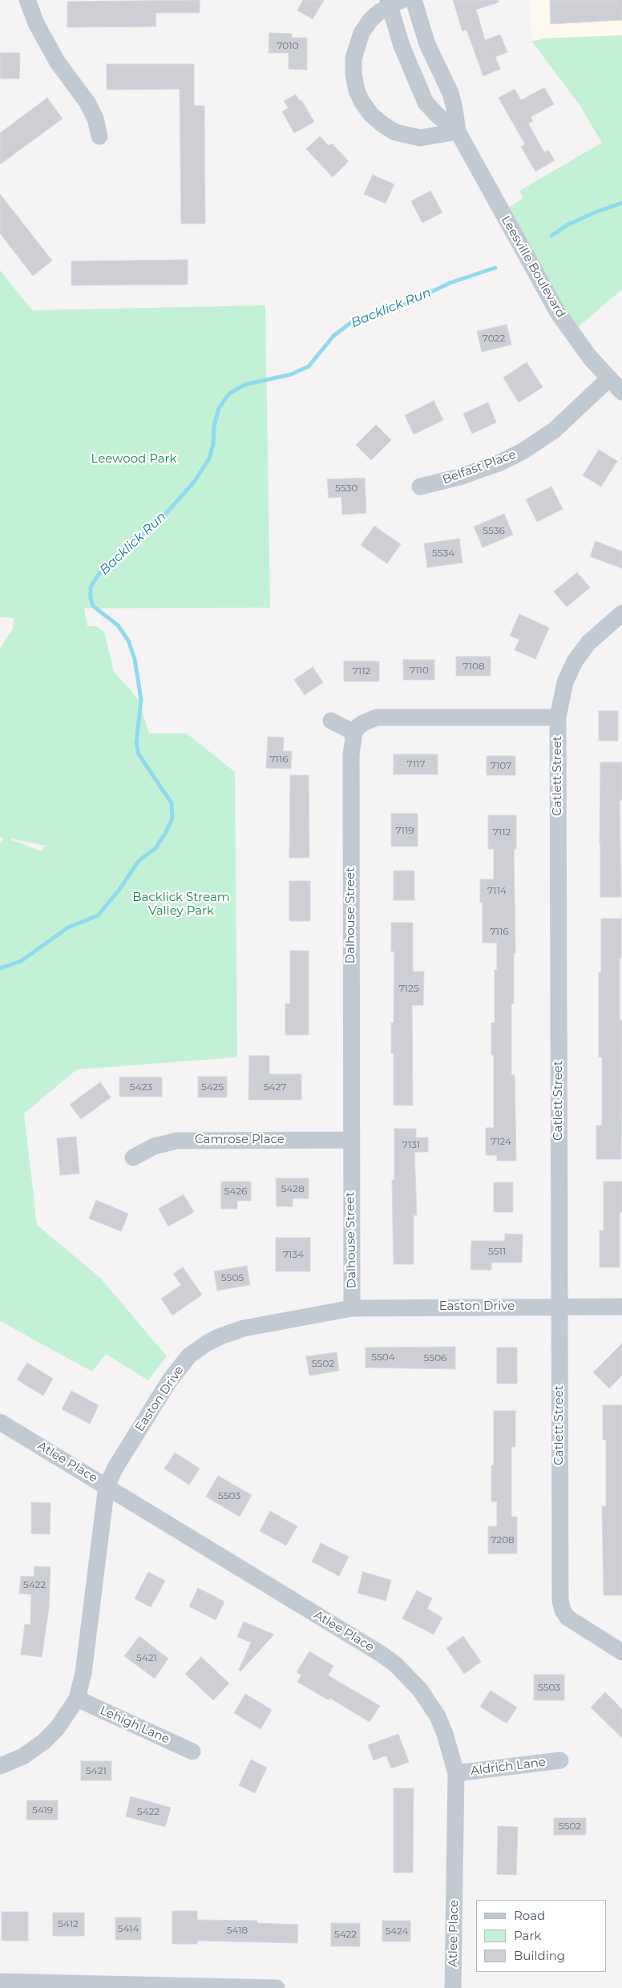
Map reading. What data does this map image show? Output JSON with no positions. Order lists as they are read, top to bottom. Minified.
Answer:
{"streets":{"street":["Leesville Boulevard","Belfast Place","Catlett Street","Dalhouse Street","Camrose Place","Easton Drive","Atlee Place","Lehigh Lane","Aldrich Lane"]},"crossings":[["Leesville Boulevard","Belfast Place"],["Catlett Street","Easton Drive"],["Dalhouse Street","Camrose Place"],["Dalhouse Street","Easton Drive"],["Easton Drive","Atlee Place"],["Easton Drive","Lehigh Lane"],["Atlee Place","Aldrich Lane"]],"water":["Backlick Run"],"parks":["Leewood Park","Backlick Stream Valley Park"],"house_numbers":["7010","7022","5530","5536","5534","7108","7110","7112","7116","7117","7107","7119","7112","7114","7116","7125","5423","5425","5427","7124","7131","5428","5426","5511","7134","5505","5504","5506","5502","5503","7208","5422","5421","5503","5421","5419","5422","5502","5412","5414","5418","5424","5422"],"legend":["Road","Park","Building"]}
